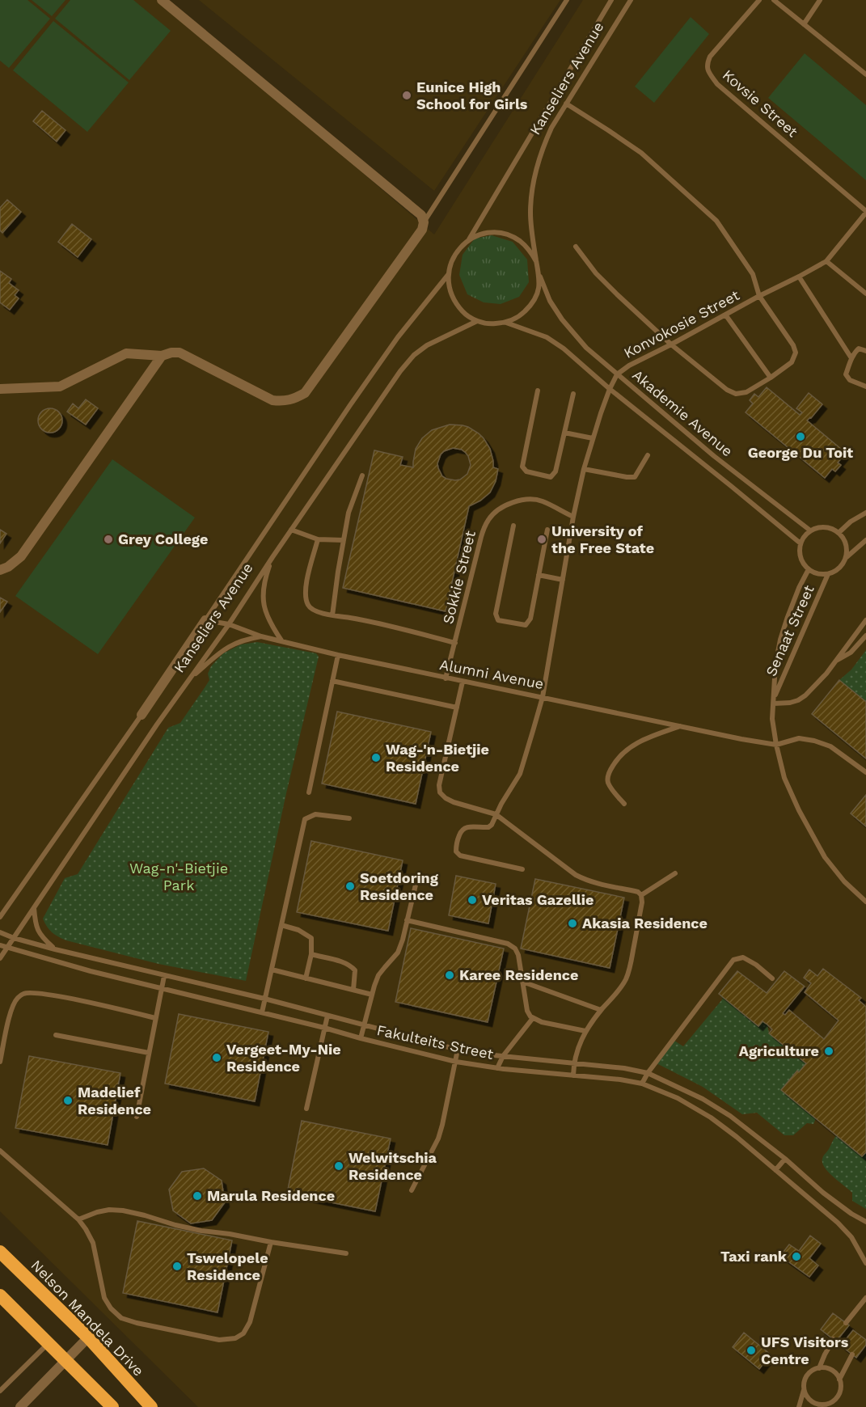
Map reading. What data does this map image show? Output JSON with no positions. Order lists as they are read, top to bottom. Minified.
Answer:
{"streets":{"highway":["Nelson Mandela Drive"],"street":["Kanseliers Avenue"],"lane":["Kovsie Street","Konvokosie Street","Akademie Avenue","Sokkie Street","Senaat Street","Alumni Avenue","Fakulteits Street"]},"crossings":[["Kanseliers Avenue","Akademie Avenue"],["Kanseliers Avenue","Alumni Avenue"],["Kanseliers Avenue","Fakulteits Street"],["Kovsie Street","Konvokosie Street"],["Konvokosie Street","Akademie Avenue"],["Konvokosie Street","Sokkie Street"],["Konvokosie Street","Alumni Avenue"],["Akademie Avenue","Senaat Street"],["Sokkie Street","Alumni Avenue"],["Senaat Street","Alumni Avenue"]],"parks":["Wag-n'-Bietjie Park"],"places":["Eunice High School for Girls","George Du Toit","Grey College","University of the Free State","Wag-'n-Bietjie Residence","Soetdoring Residence","Veritas Gazellie","Akasia Residence","Karee Residence","Agriculture","Vergeet-My-Nie Residence","Madelief Residence","Welwitschia Residence","Marula Residence","Taxi rank","Tswelopele Residence","UFS Visitors Centre"]}
